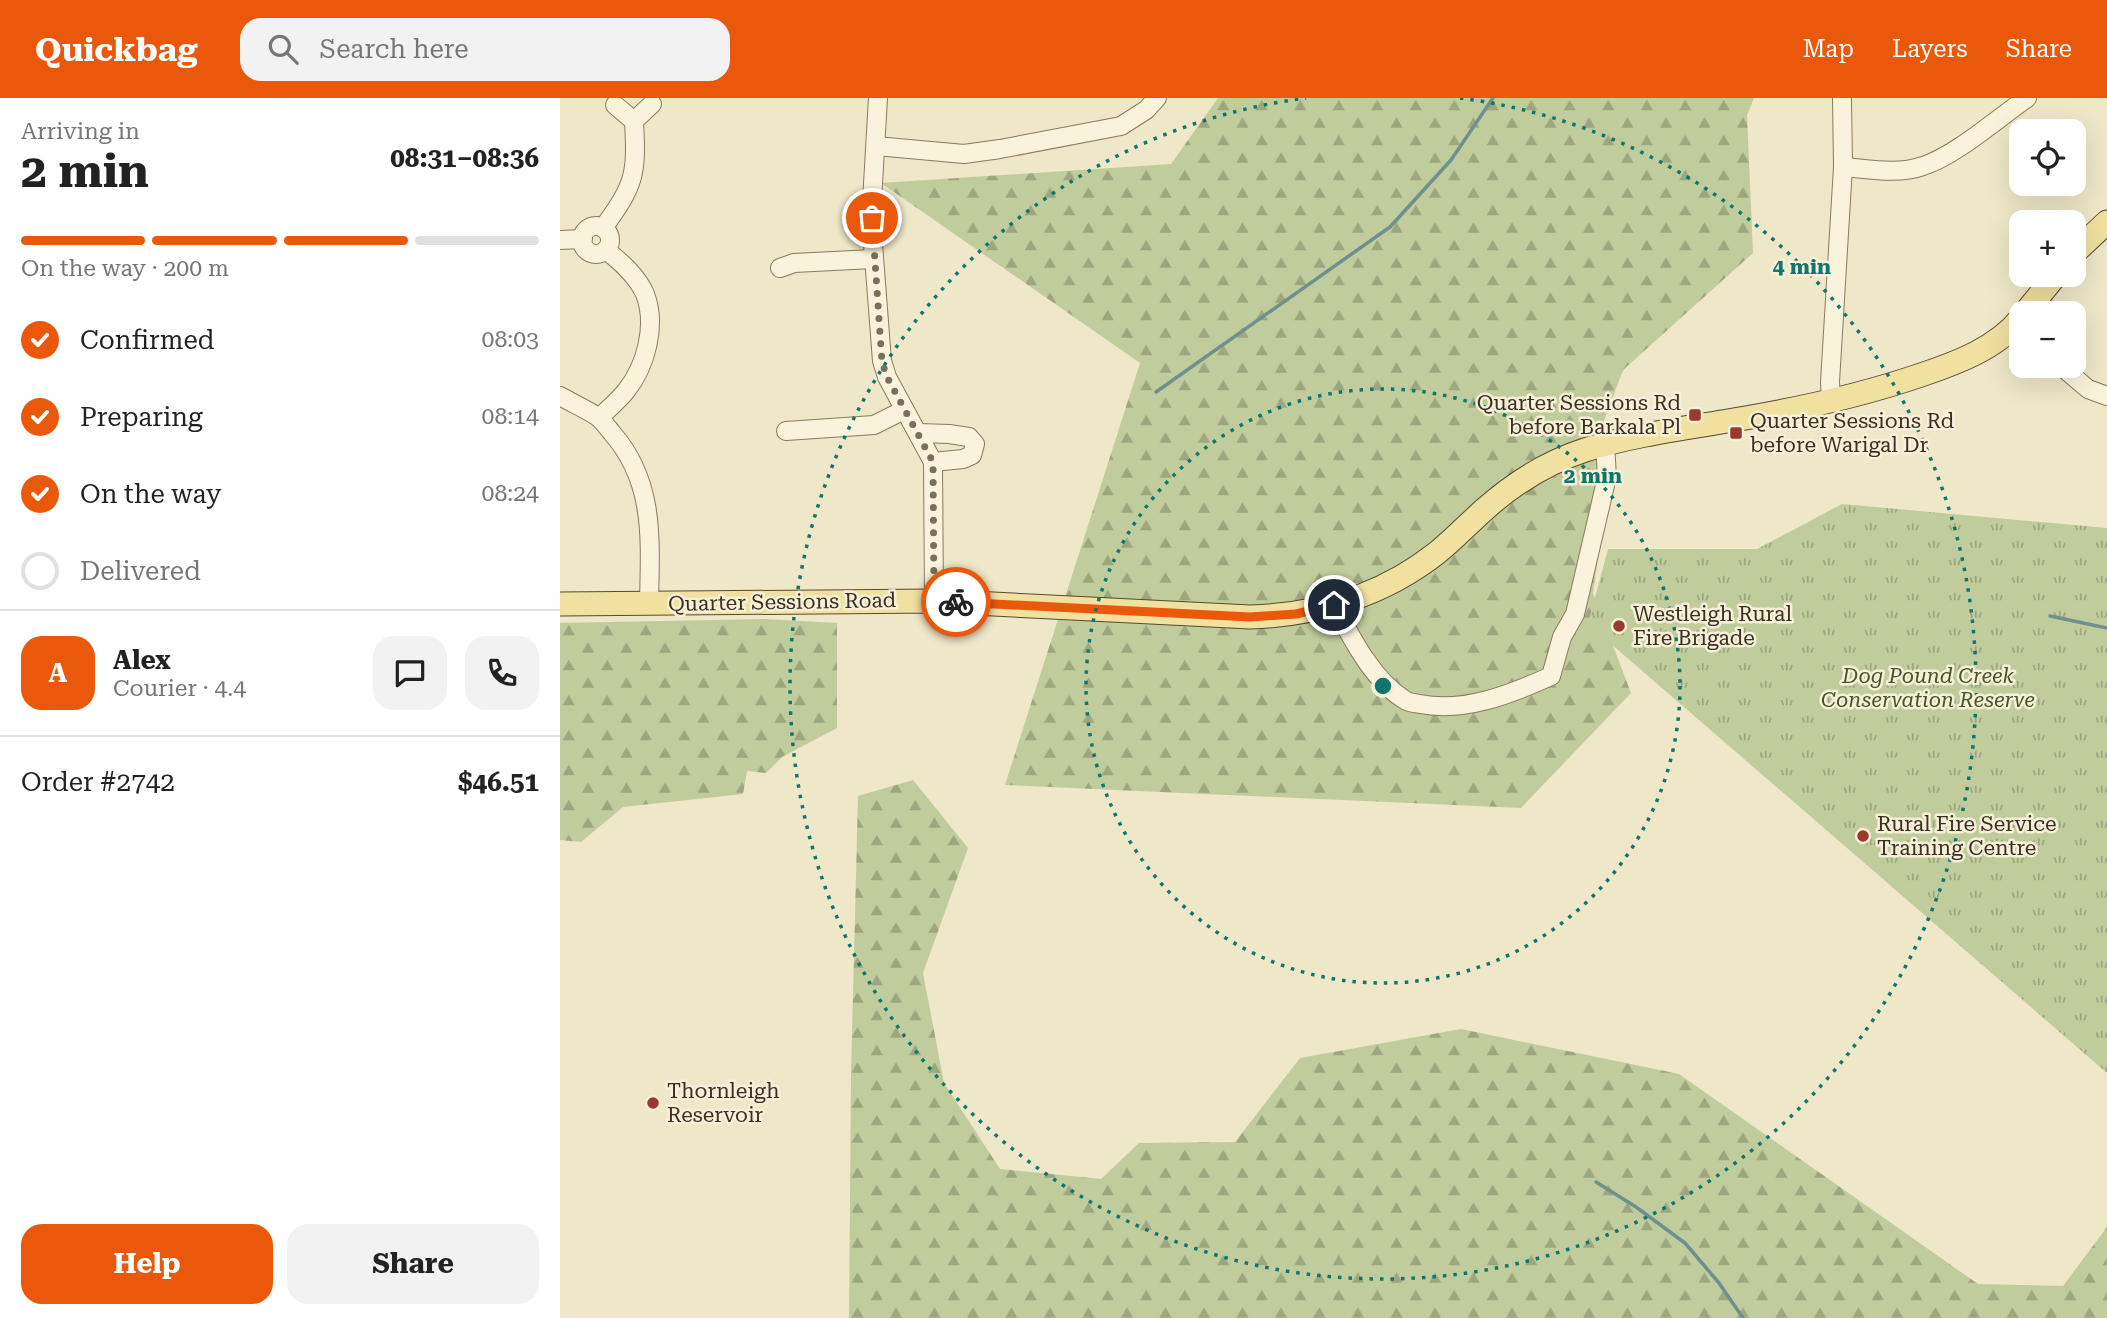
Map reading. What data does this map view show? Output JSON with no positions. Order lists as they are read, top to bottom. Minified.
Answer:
{"streets":{"main road":["Quarter Sessions Road"]},"parks":["Dog Pound Creek Conservation Reserve"],"places":{"transit":["Quarter Sessions Rd before Barkala Pl","Quarter Sessions Rd before Warigal Dr"],"other":["Westleigh Rural Fire Brigade","Rural Fire Service Training Centre","Thornleigh Reservoir"]},"page":{"header":"Quickbag","search":"Search here","nav":["Map","Layers","Share"],"heading":["2 min","Arriving in","08:31–08:36"],"panel":["Alex","Courier · 4.4","Order #2742","$46.51"],"map_buttons":["+","−"],"bar":"On the way · 200 m","list":[["Confirmed","08:03"],["Preparing","08:14"],["On the way","08:24"],"Delivered"],"round":"A","buttons":["Help","Share"]},"rings":["4 min","2 min"]}
